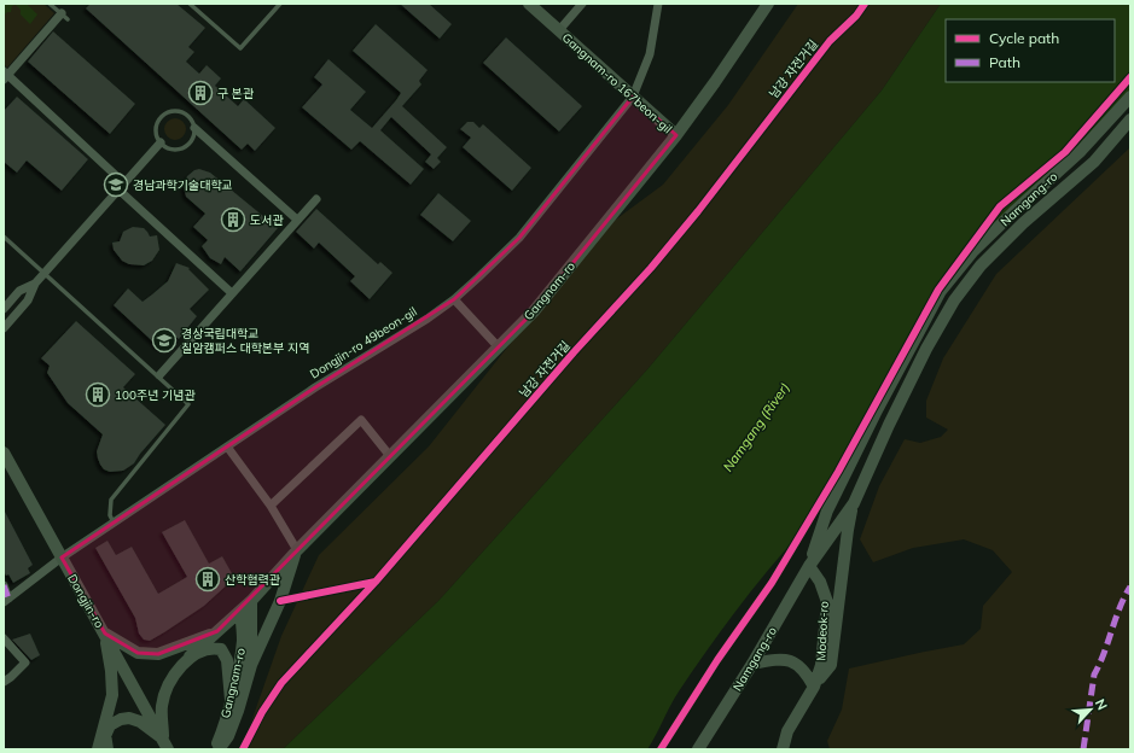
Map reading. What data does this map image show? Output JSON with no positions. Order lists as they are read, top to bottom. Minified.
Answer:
{"streets":{"street":["Gangnam-ro 167beon-gil","Namgang-ro","Gangnam-ro","Dongjin-ro 49beon-gil","Dongjin-ro","Modeok-ro"],"cycle path":["남강 자전거길"]},"crossings":[["Gangnam-ro 167beon-gil","Gangnam-ro"],["Gangnam-ro 167beon-gil","Dongjin-ro 49beon-gil"],["Namgang-ro","Modeok-ro"],["Dongjin-ro 49beon-gil","Dongjin-ro"]],"water":["Namgang (River)"],"places":{"building":["구 본관","도서관","100주년 기념관","산학협력관"],"school or university":["경남과학기술대학교","경상국립대학교 칠암캠퍼스 대학본부 지역"]},"legend":["Cycle path","Path"],"north":"top right"}
